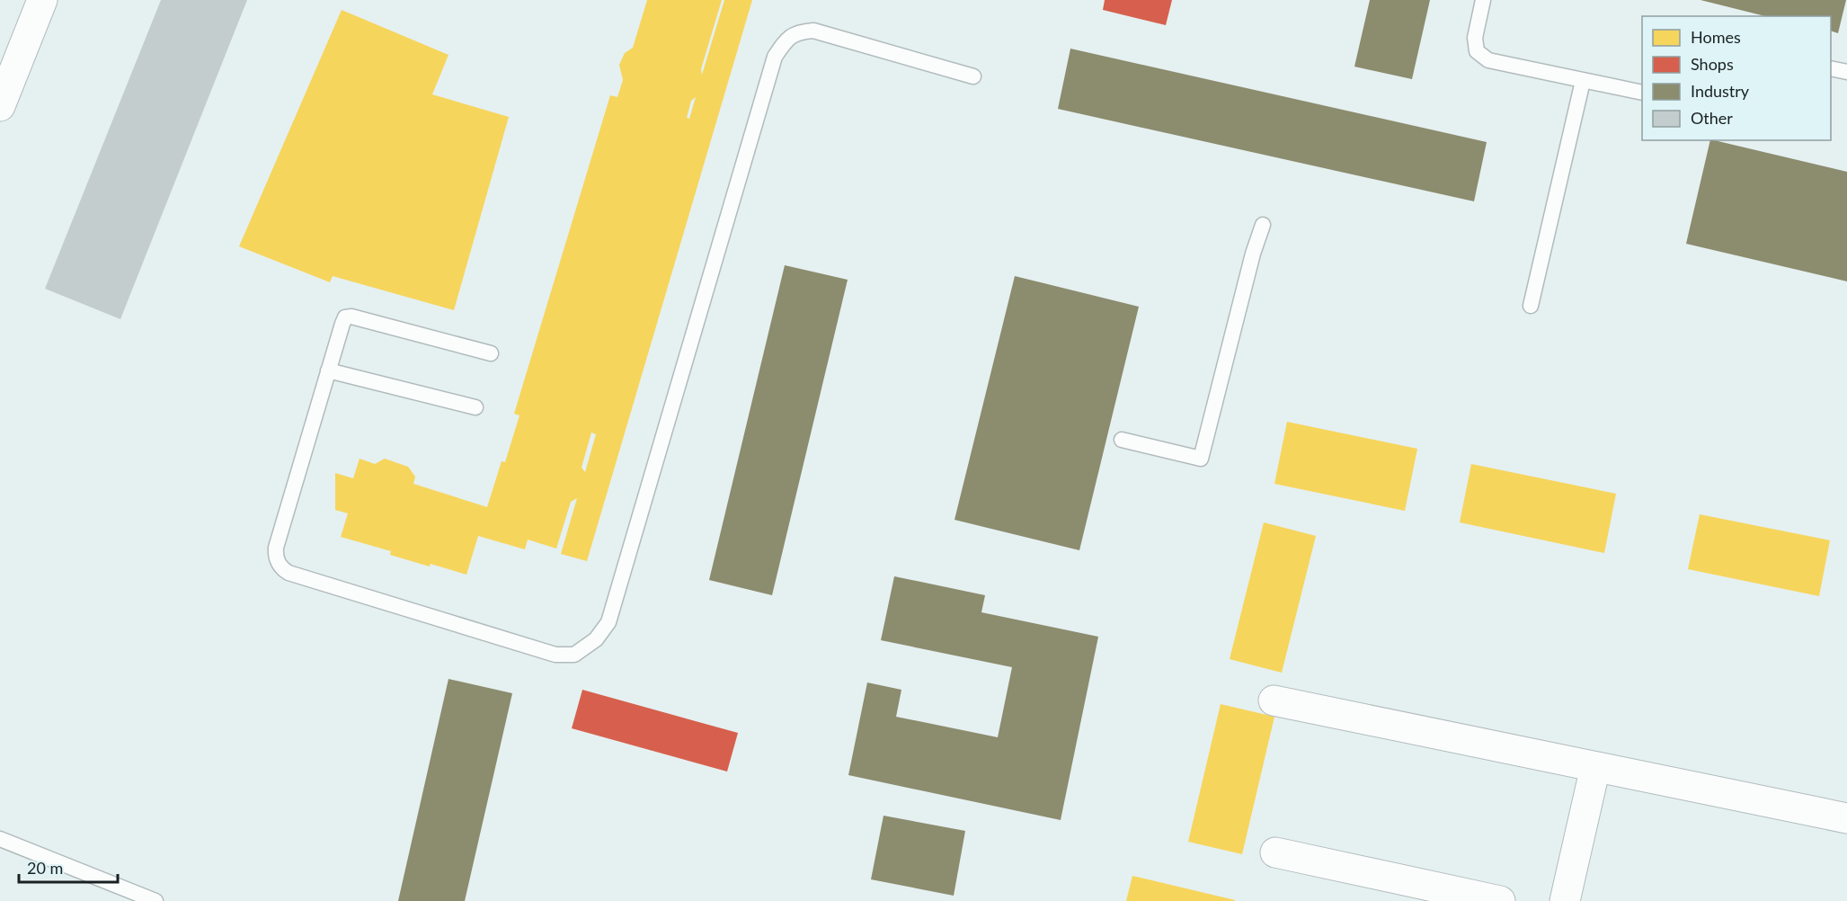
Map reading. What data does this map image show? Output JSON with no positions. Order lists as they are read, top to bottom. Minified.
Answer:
{"legend":["Homes","Shops","Industry","Other"],"scale_bar":"20 m"}
